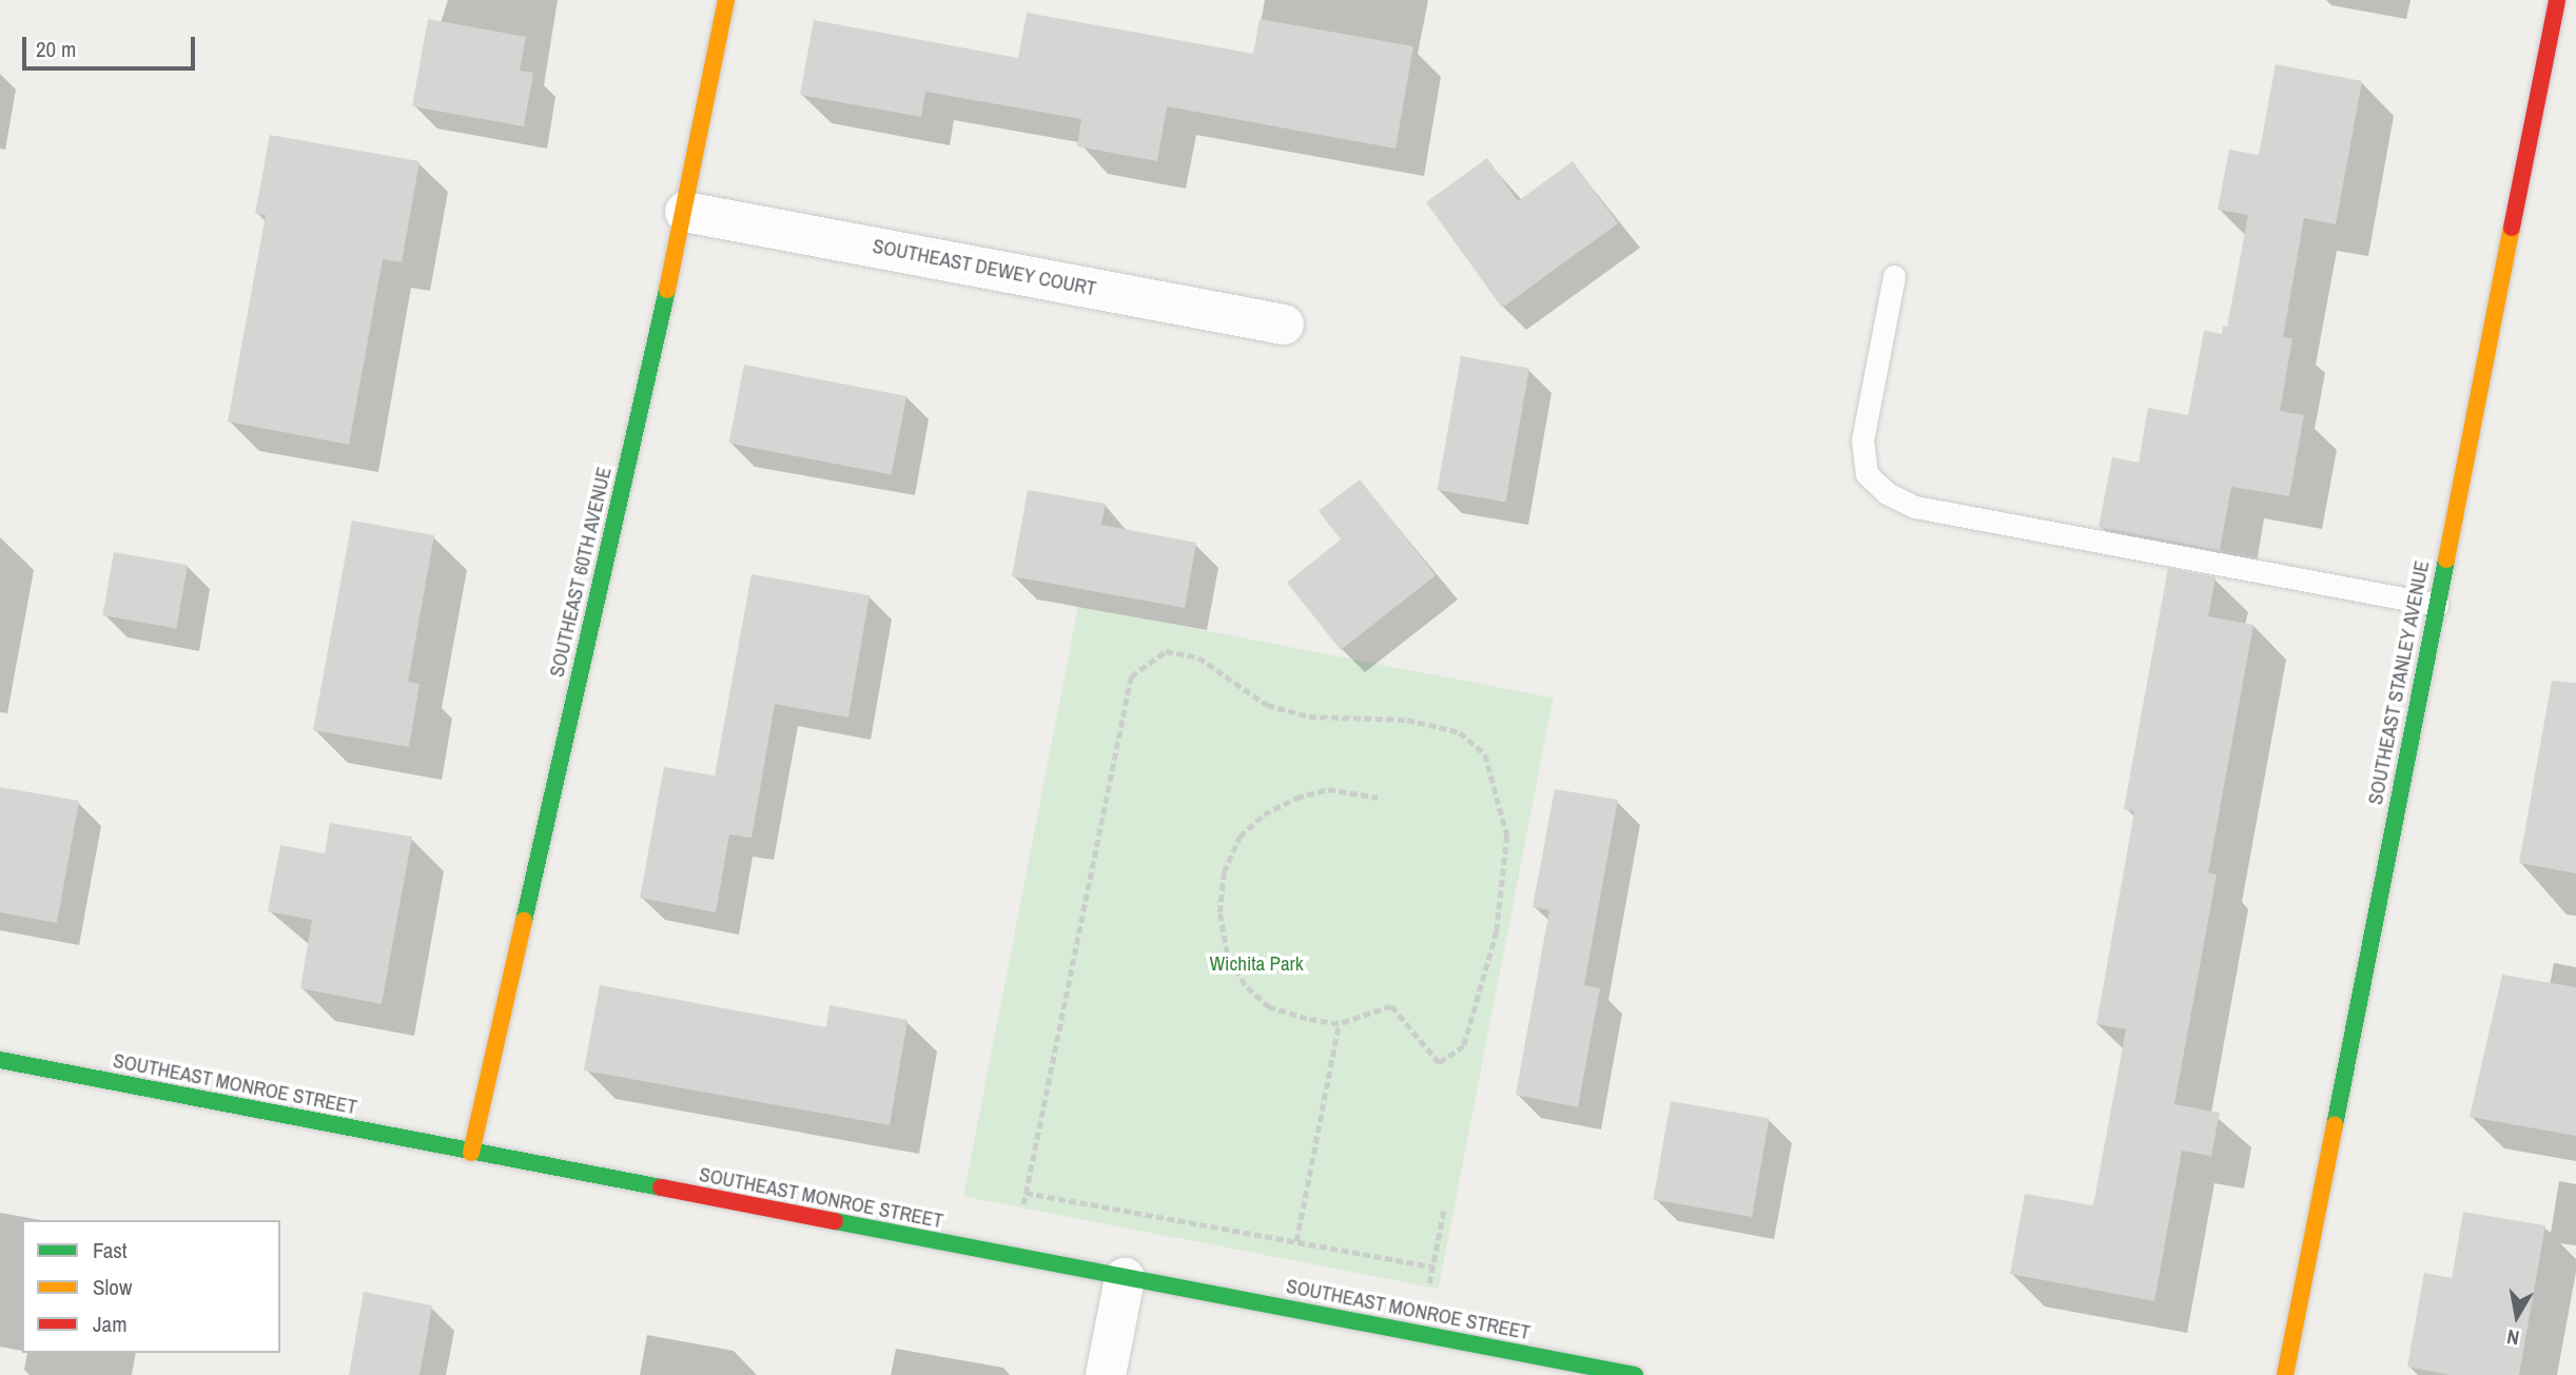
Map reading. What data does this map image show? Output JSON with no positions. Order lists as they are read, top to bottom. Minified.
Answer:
{"streets":{"street":["SOUTHEAST DEWEY COURT","SOUTHEAST 60TH AVENUE","SOUTHEAST STANLEY AVENUE","SOUTHEAST MONROE STREET"]},"crossings":[["SOUTHEAST DEWEY COURT","SOUTHEAST 60TH AVENUE"],["SOUTHEAST 60TH AVENUE","SOUTHEAST MONROE STREET"]],"parks":["Wichita Park"],"legend":["Fast","Slow","Jam"],"scale_bar":"20 m","north":"bottom"}
